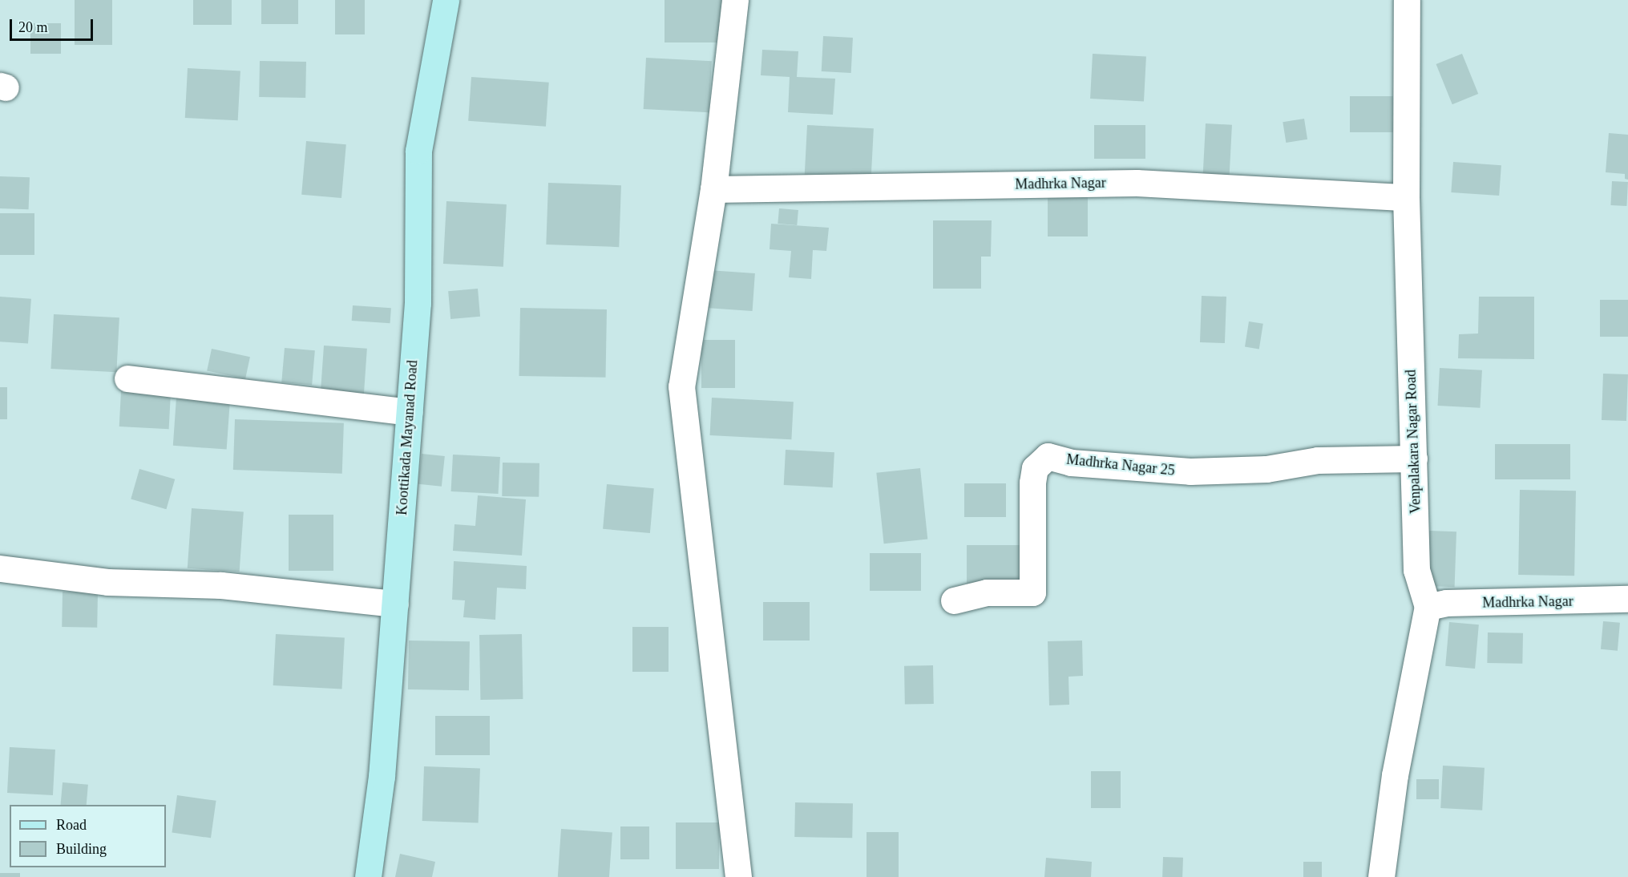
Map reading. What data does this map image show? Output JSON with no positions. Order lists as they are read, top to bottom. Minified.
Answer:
{"streets":{"main road":["Koottikada Mayanad Road"],"street":["Madhrka Nagar","Venpalakara Nagar Road","Madhrka Nagar 25"]},"crossings":[["Madhrka Nagar","Venpalakara Nagar Road"],["Venpalakara Nagar Road","Madhrka Nagar 25"]],"legend":["Road","Building"],"scale_bar":"20 m"}
